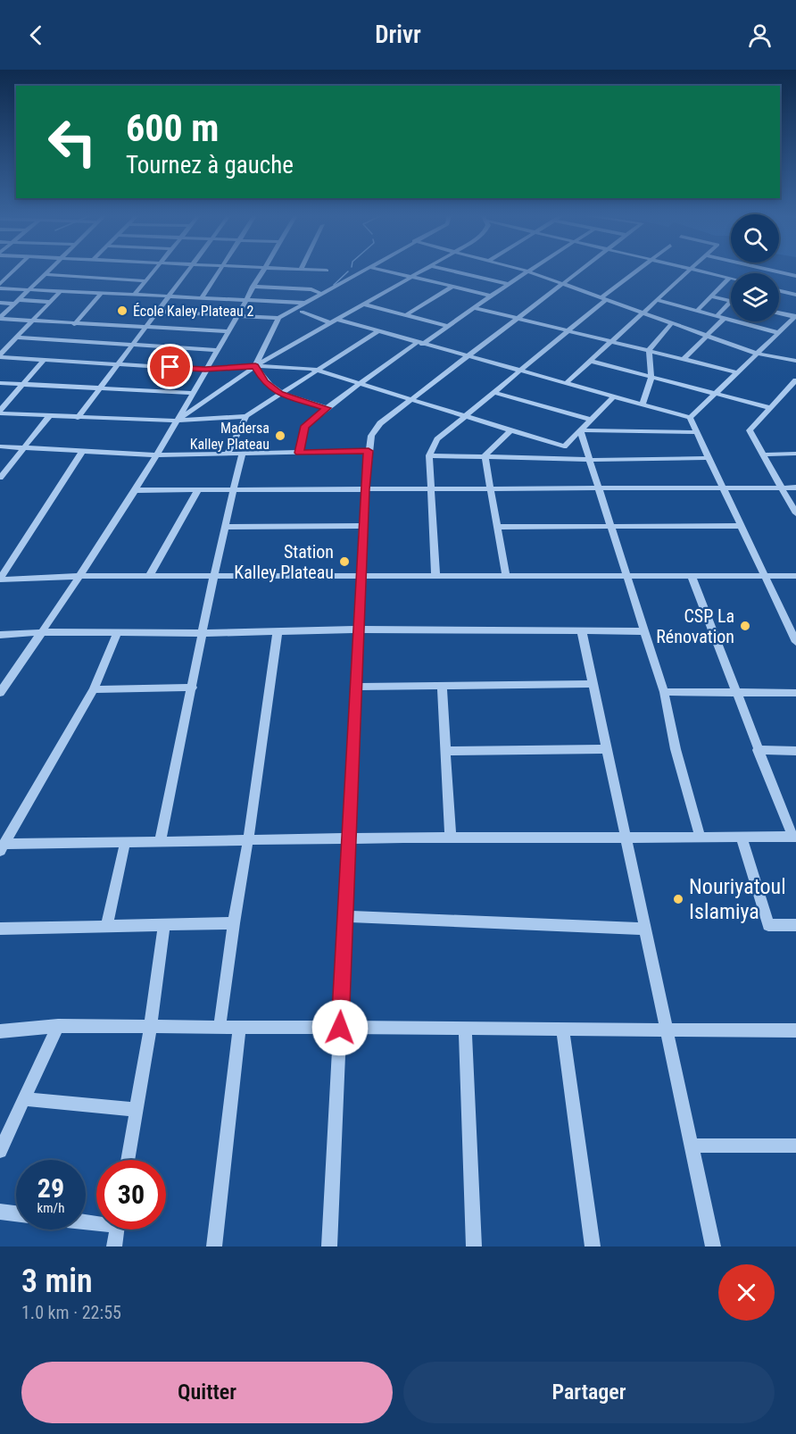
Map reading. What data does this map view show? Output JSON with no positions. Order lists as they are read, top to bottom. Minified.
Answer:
{"places":["École Kaley Plateau 2","Madersa Kalley Plateau","Station Kalley Plateau","CSP La Rénovation","Nouriyatoul Islamiya"],"page":{"header":"Drivr","turn":["600 m","Tournez à gauche"],"speed":"29 km/h","limit":"30","heading":["3 min","1.0 km · 22:55"],"buttons":["Quitter","Partager"]}}
